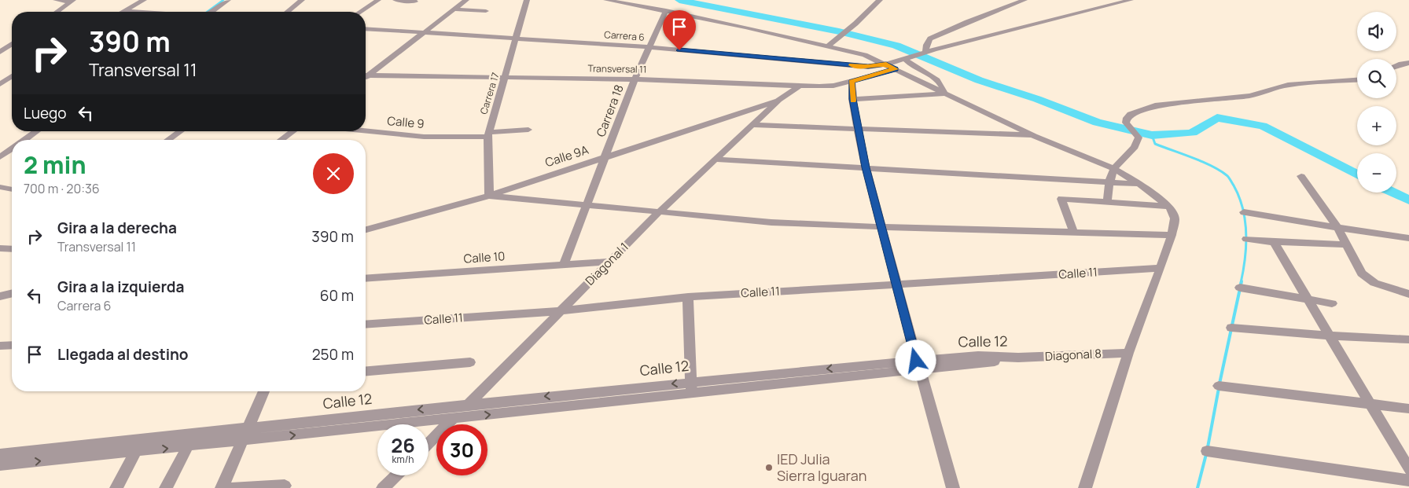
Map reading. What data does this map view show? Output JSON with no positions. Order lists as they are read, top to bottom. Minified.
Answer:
{"streets":{"street":["Carrera 6","Transversal 11","Carrera 17","Carrera 18","Calle 9","Calle 9A","Calle 10","Diagonal 1","Calle 11","Calle 12","Diagonal 8"]},"crossings":[["Carrera 6","Carrera 17"],["Carrera 6","Carrera 18"],["Transversal 11","Carrera 17"],["Transversal 11","Carrera 18"],["Transversal 11","Diagonal 1"],["Carrera 17","Calle 9"],["Carrera 17","Calle 9A"],["Carrera 18","Calle 9A"],["Carrera 18","Calle 10"],["Calle 9A","Diagonal 1"],["Calle 10","Diagonal 1"],["Diagonal 1","Calle 11"],["Diagonal 1","Calle 12"],["Calle 12","Diagonal 8"]],"places":["IED Julia Sierra Iguaran"],"page":{"map_buttons":["+","−"],"turn":["390 m","Transversal 11"],"then":"Luego","heading":["2 min","700 m · 20:36"],"list":[{"name":"Gira a la derecha","note":"Transversal 11","value":"390 m"},{"name":"Gira a la izquierda","note":"Carrera 6","value":"60 m"},{"name":"Llegada al destino","value":"250 m"}],"speed":"26 km/h","limit":"30"}}
